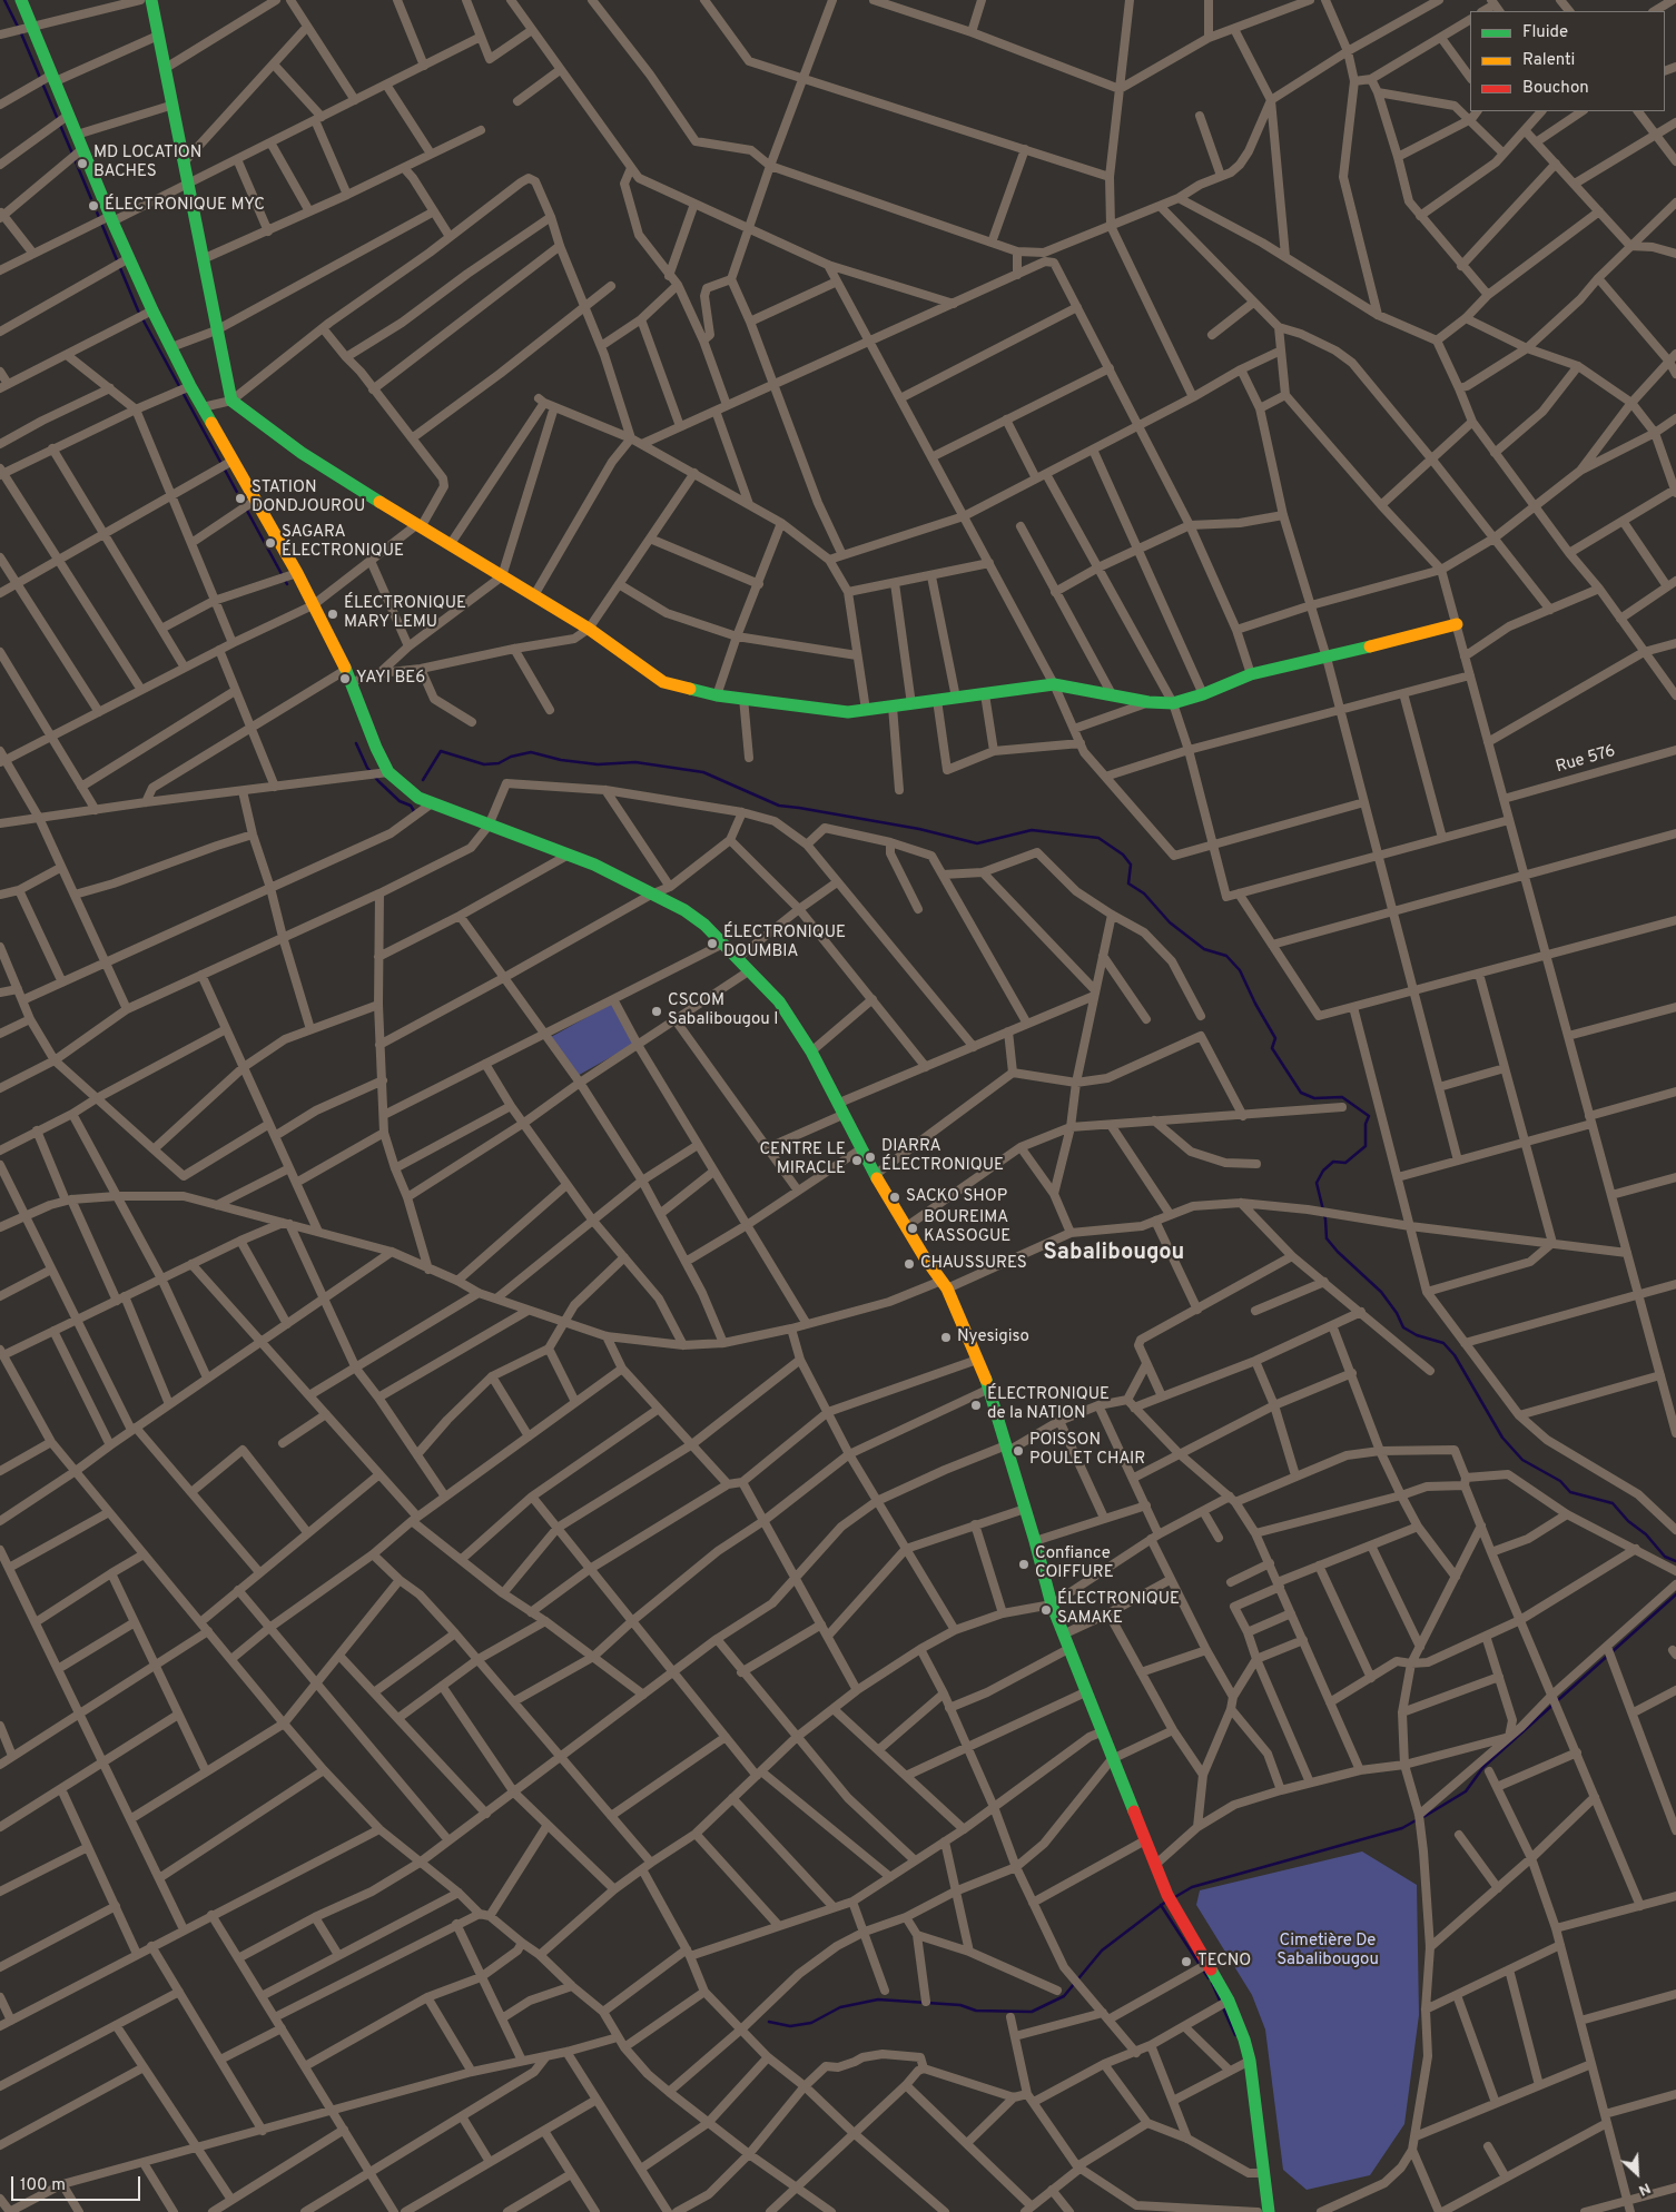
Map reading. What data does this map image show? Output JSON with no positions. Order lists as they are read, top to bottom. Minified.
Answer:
{"streets":{"street":["Rue 576"]},"districts":["Sabalibougou"],"parks":["Cimetière De Sabalibougou"],"places":["MD LOCATION BACHES","ÉLECTRONIQUE MYC","STATION DONDJOUROU","SAGARA ÉLECTRONIQUE","ÉLECTRONIQUE MARY LEMU","YAYI BE6","ÉLECTRONIQUE DOUMBIA","CSCOM Sabalibougou I","DIARRA ÉLECTRONIQUE","CENTRE LE MIRACLE","SACKO SHOP","BOUREIMA KASSOGUE","CHAUSSURES","Nyesigiso","ÉLECTRONIQUE de la NATION","POISSON POULET CHAIR","Confiance COIFFURE","ÉLECTRONIQUE SAMAKE","TECNO"],"legend":["Fluide","Ralenti","Bouchon"],"scale_bar":"100 m","north":"bottom right"}
